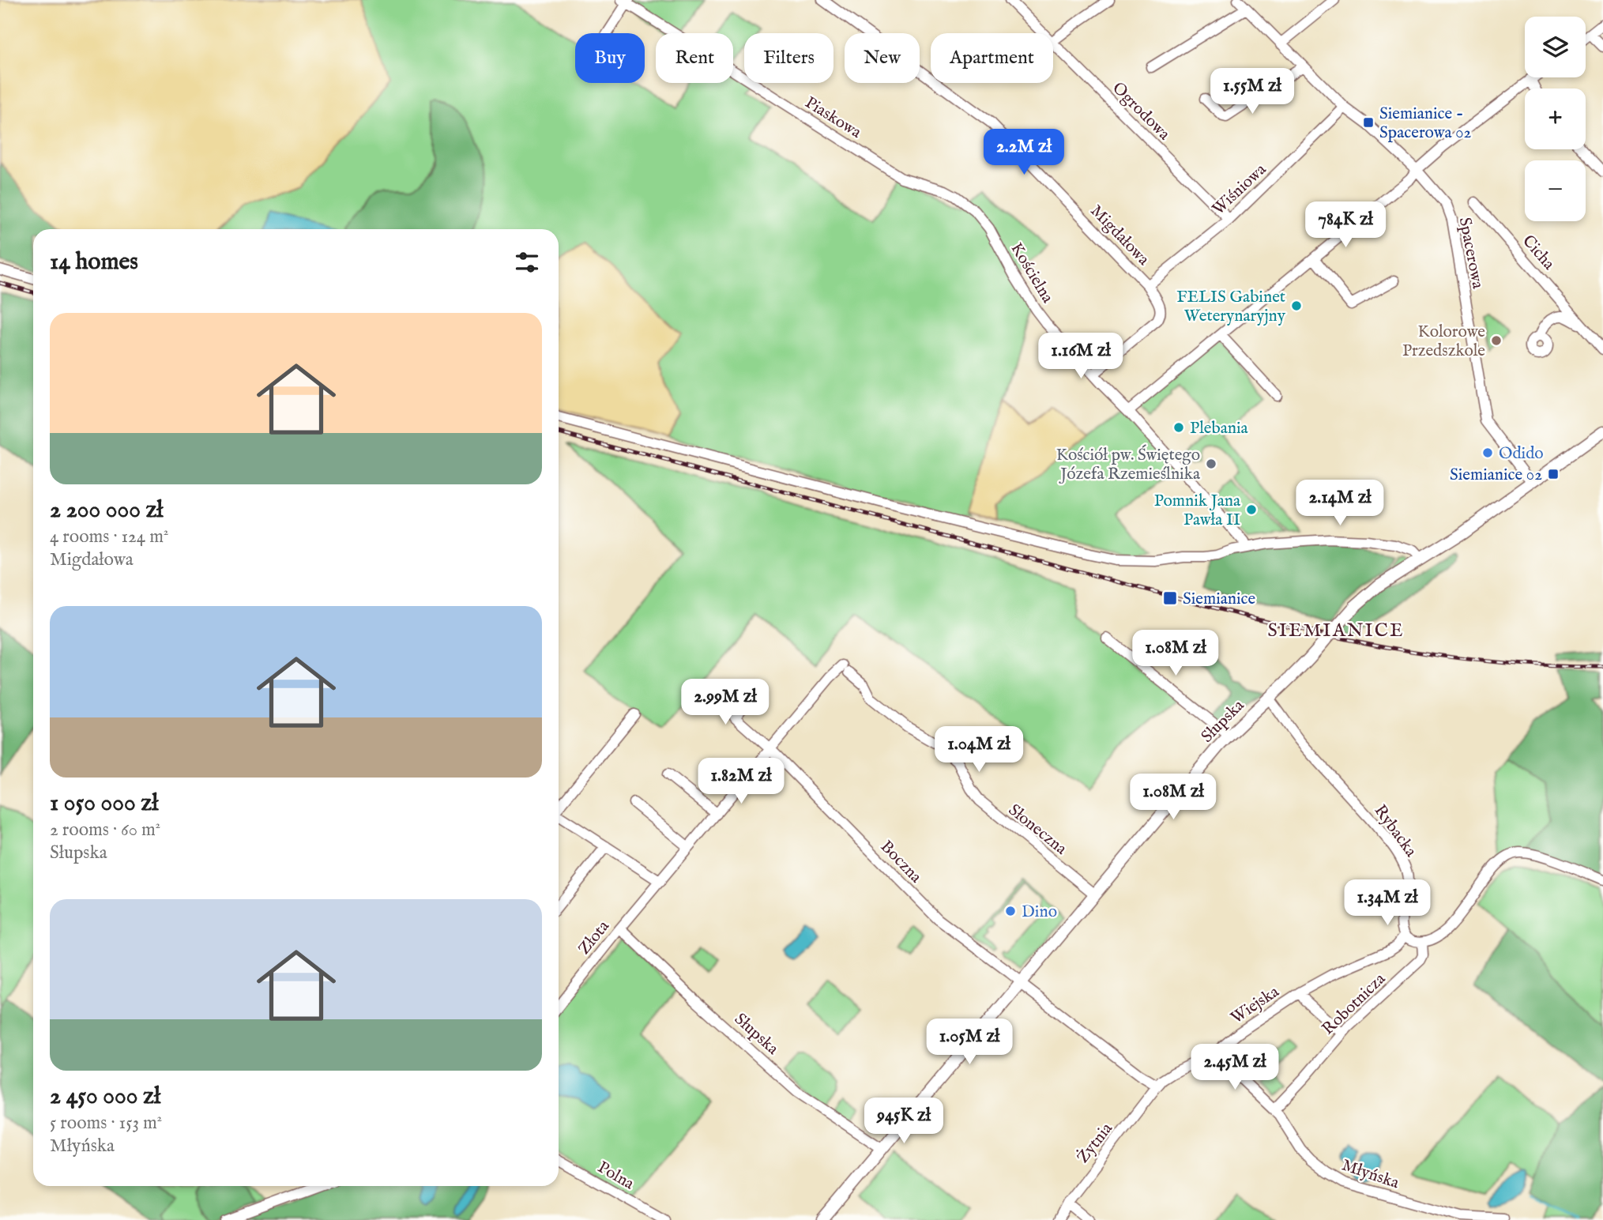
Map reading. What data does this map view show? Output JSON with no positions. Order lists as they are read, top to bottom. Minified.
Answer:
{"streets":{"main road":["Słupska"],"street":["Ogrodowa","Piaskowa","Wiśniowa","Migdałowa","Cicha","Spacerowa","Kościelna","Słoneczna","Rybacka","Boczna","Złota","Robotnicza","Wiejska","Żytnia","Młyńska","Polna"]},"crossings":[["Ogrodowa","Wiśniowa"],["Piaskowa","Kościelna"],["Wiśniowa","Migdałowa"],["Wiśniowa","Spacerowa"],["Migdałowa","Kościelna"],["Spacerowa","Słupska"],["Słupska","Słoneczna"],["Słupska","Rybacka"],["Słupska","Boczna"],["Słupska","Złota"],["Słoneczna","Złota"],["Rybacka","Wiejska"],["Boczna","Złota"],["Robotnicza","Młyńska"],["Wiejska","Żytnia"],["Wiejska","Młyńska"]],"districts":["SIEMIANICE"],"places":{"transit":["Siemianice - Spacerowa 02","Siemianice 02","Siemianice"],"other":["FELIS Gabinet Weterynaryjny","Kolorowe Przedszkole","Plebania","Odido","Kościół pw. Świętego Józefa Rzemieślnika","Pomnik Jana Pawła II","Dino"]},"page":{"map_buttons":["+","−"],"chip":["Buy","Rent","Filters","New","Apartment"],"price":["1.55M zł","2.2M zł","784K zł","1.16M zł","2.14M zł","1.08M zł","2.99M zł","1.04M zł","1.82M zł","1.08M zł","1.34M zł","1.05M zł","2.45M zł","945K zł"],"heading":"14 homes","list":[{"name":"2 200 000 zł","note":"4 rooms · 124 m² · Migdałowa"},{"name":"1 050 000 zł","note":"2 rooms · 60 m² · Słupska"},{"name":"2 450 000 zł","note":"5 rooms · 153 m² · Młyńska"}]}}
